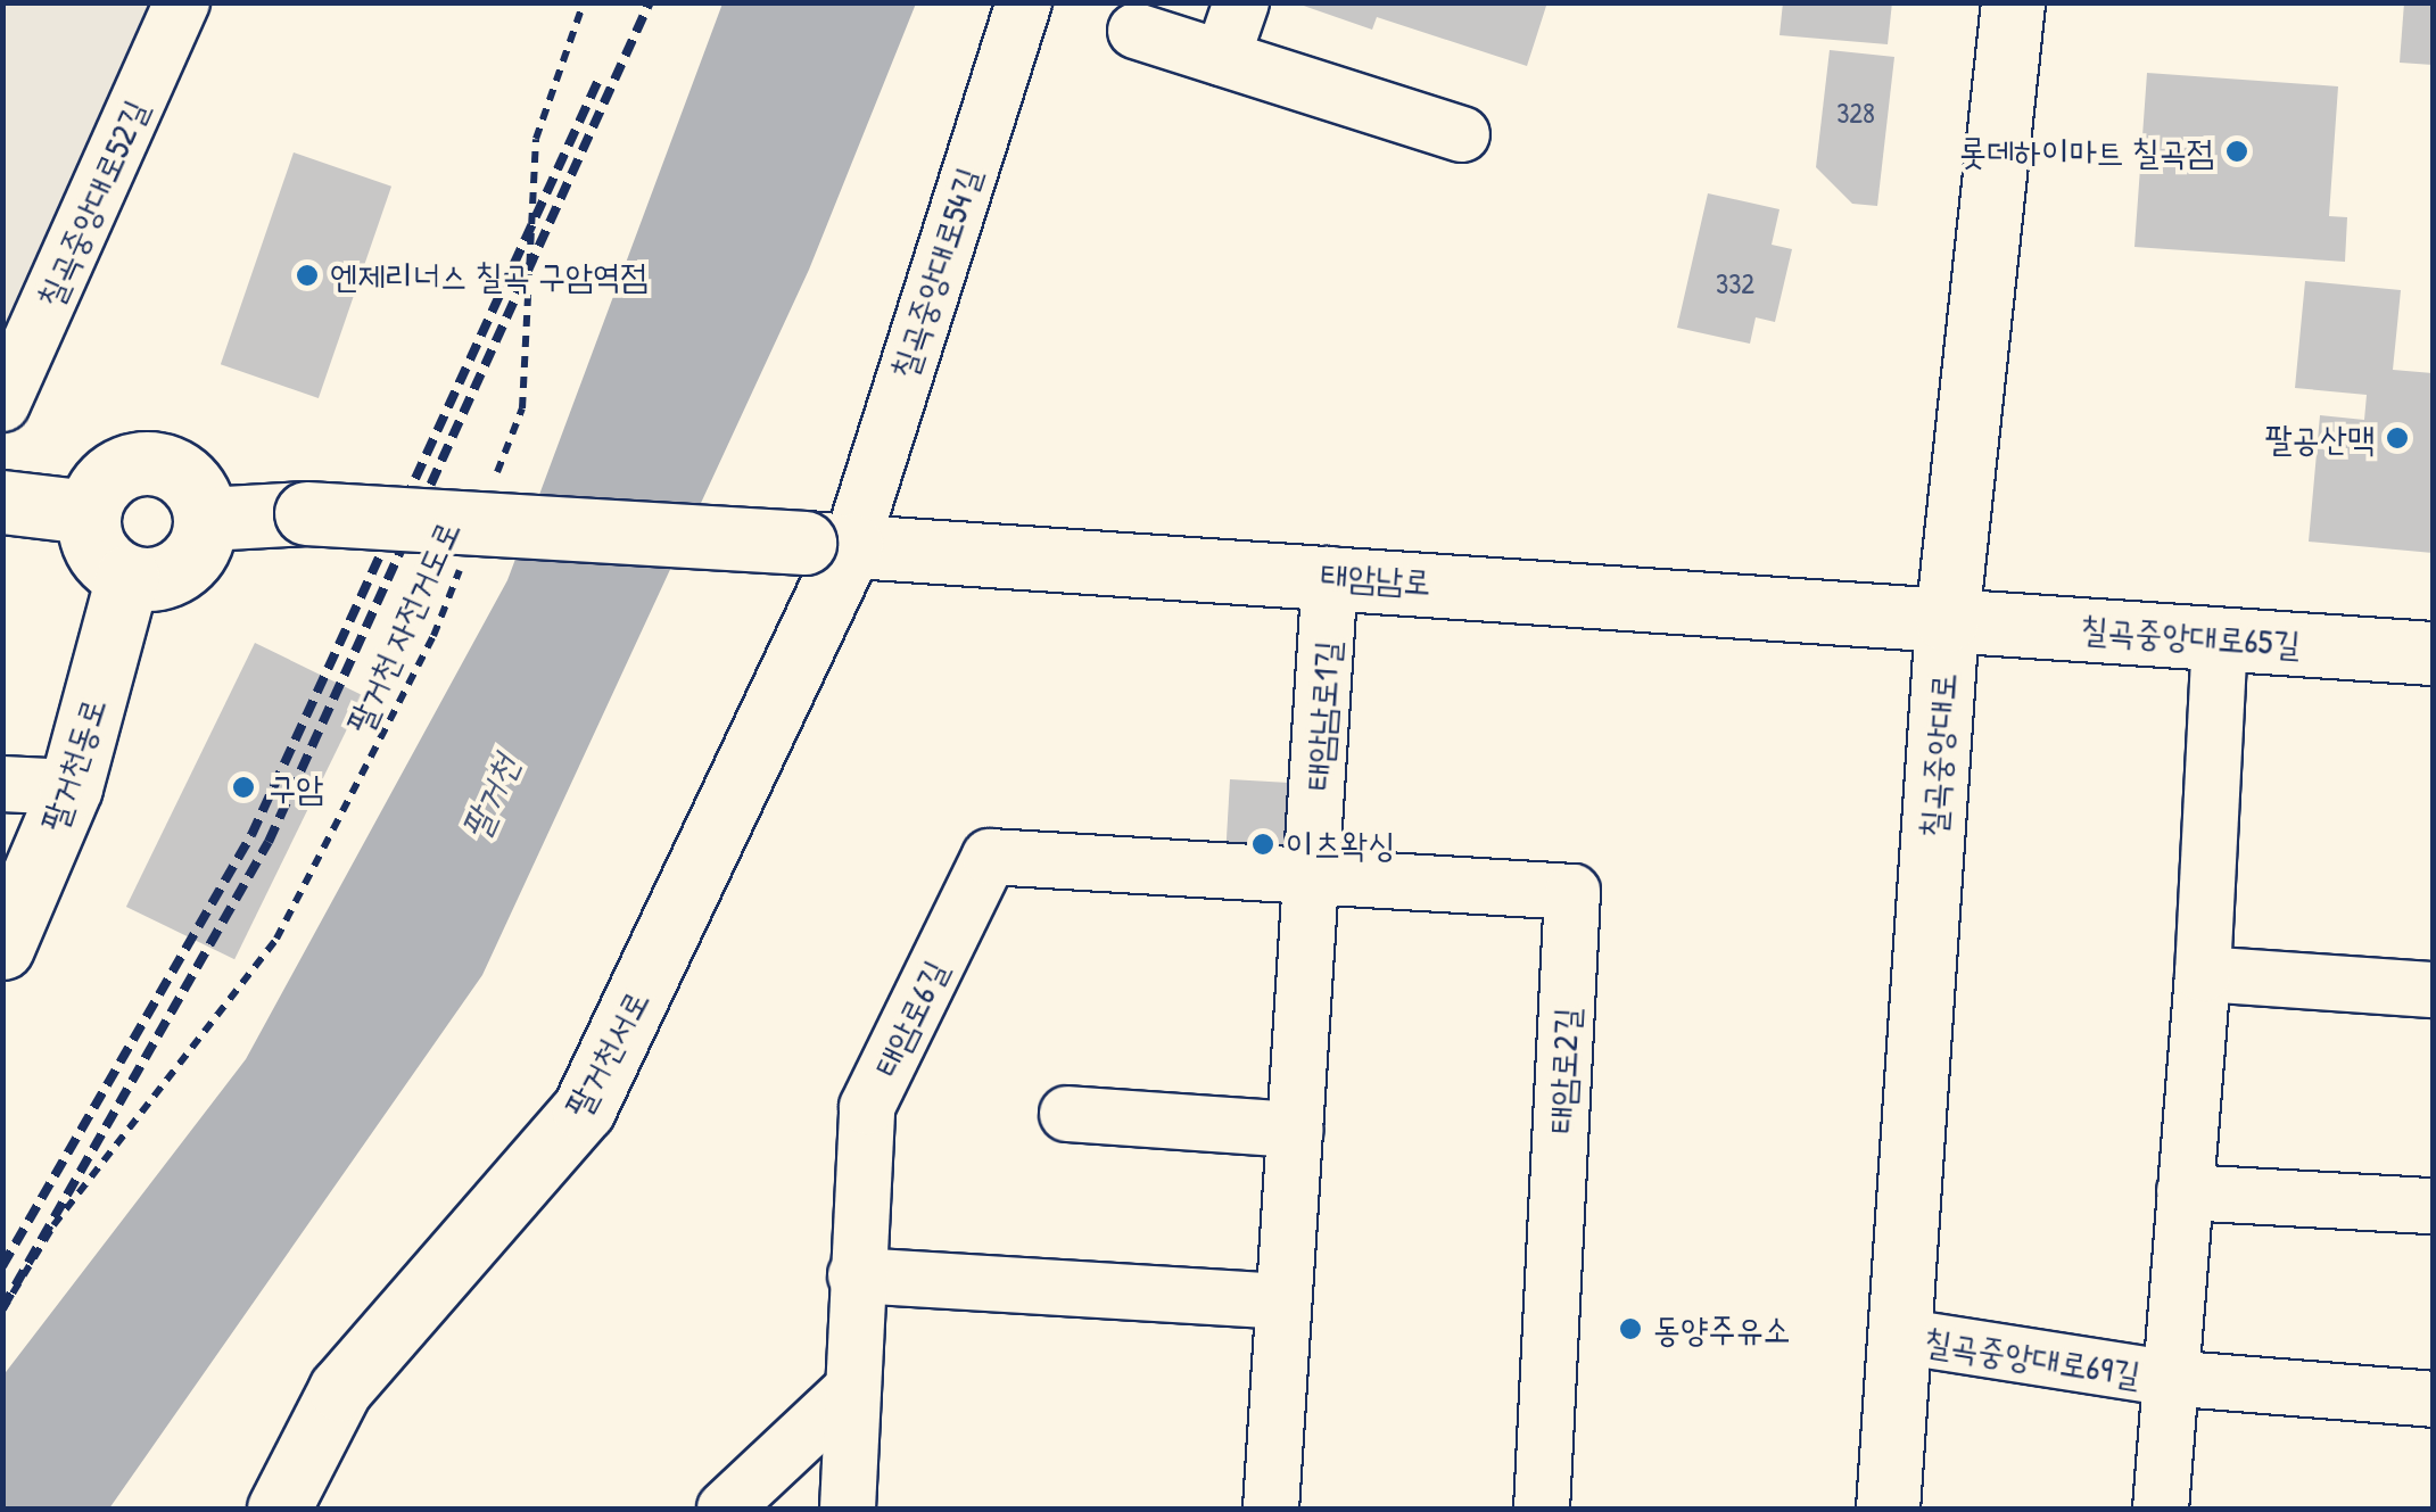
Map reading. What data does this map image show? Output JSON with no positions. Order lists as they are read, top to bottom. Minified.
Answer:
{"streets":{"main road":["태암남로","칠곡중앙대로65길","칠곡중앙대로","팔거천동로","팔거천서로"],"street":["칠곡중앙대로52길","칠곡중앙대로54길","태암남로1길","태암로6길","태암로2길","칠곡중앙대로69길"],"path":["팔거천 자전거도로"]},"crossings":[["칠곡중앙대로54길","태암남로"],["칠곡중앙대로54길","팔거천서로"],["태암남로","칠곡중앙대로65길"],["태암남로","태암남로1길"],["태암남로","칠곡중앙대로"],["태암남로","팔거천동로"],["태암남로","팔거천서로"],["칠곡중앙대로65길","칠곡중앙대로"],["칠곡중앙대로65길","칠곡중앙대로69길"],["태암남로1길","태암로6길"],["태암남로1길","태암로2길"],["칠곡중앙대로","칠곡중앙대로69길"],["태암로6길","태암로2길"]],"water":["팔거천"],"places":["롯데하이마트 칠곡점","엔제리너스 칠곡 구암역점","팔공산맥","구암","이츠왁싱","동양주유소"],"house_numbers":["328","332"]}
